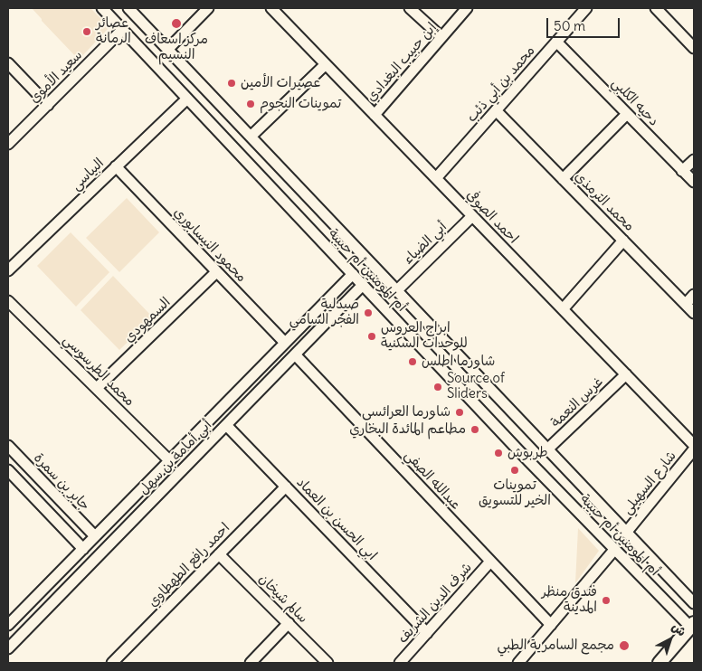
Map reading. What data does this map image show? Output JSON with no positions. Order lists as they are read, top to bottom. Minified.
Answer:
{"streets":{"street":["إبن حبيب البغدادي","سعيد الأموي","محمد بن أبي ذئب","دحيه الكلبي","البياسي","محمد الترمذي","احمد الصوفي","أبي الضياء","محمود النيسابوري","أم المومنين أم حبيبة","السمهودي","محمد الطرسوسي","غرس النعمة","أبي أمامة بن سهل","عبدالله الصفي","جابر بن سمرة","شارع السهيلي","ابي الحسن بن العماد","احمد رافع الطهطاوي","سالم شيخان","شرف الدين الشريف"]},"crossings":[["إبن حبيب البغدادي","احمد الصوفي"],["سعيد الأموي","أم المومنين أم حبيبة"],["محمد بن أبي ذئب","دحيه الكلبي"],["محمد بن أبي ذئب","محمد الترمذي"],["محمد بن أبي ذئب","احمد الصوفي"],["البياسي","محمود النيسابوري"],["البياسي","أم المومنين أم حبيبة"],["احمد الصوفي","أبي الضياء"],["احمد الصوفي","غرس النعمة"],["أبي الضياء","أم المومنين أم حبيبة"],["محمود النيسابوري","السمهودي"],["محمود النيسابوري","أبي أمامة بن سهل"],["أم المومنين أم حبيبة","غرس النعمة"],["أم المومنين أم حبيبة","أبي أمامة بن سهل"],["أم المومنين أم حبيبة","شارع السهيلي"],["السمهودي","محمد الطرسوسي"],["محمد الطرسوسي","أبي أمامة بن سهل"],["أبي أمامة بن سهل","عبدالله الصفي"],["أبي أمامة بن سهل","جابر بن سمرة"],["أبي أمامة بن سهل","ابي الحسن بن العماد"],["عبدالله الصفي","شرف الدين الشريف"],["ابي الحسن بن العماد","احمد رافع الطهطاوي"],["ابي الحسن بن العماد","شرف الدين الشريف"],["احمد رافع الطهطاوي","سالم شيخان"]],"places":["مركز اسعاف النسيم","عصائر الرمانة","عصيرات الأمين","تموينات النجوم","صيدلية الفجر السامي","ابراج العروس للوحدات السكنية","شاورما اطلس","Source of Sliders","شاورما العرائسي","مطاعم المائدة البخاري","طربوش","تموينات الخير للتسويق","فندق منظر المدينة","مجمع السامرية الطبي"],"scale_bar":"50 m","north":"top right"}
